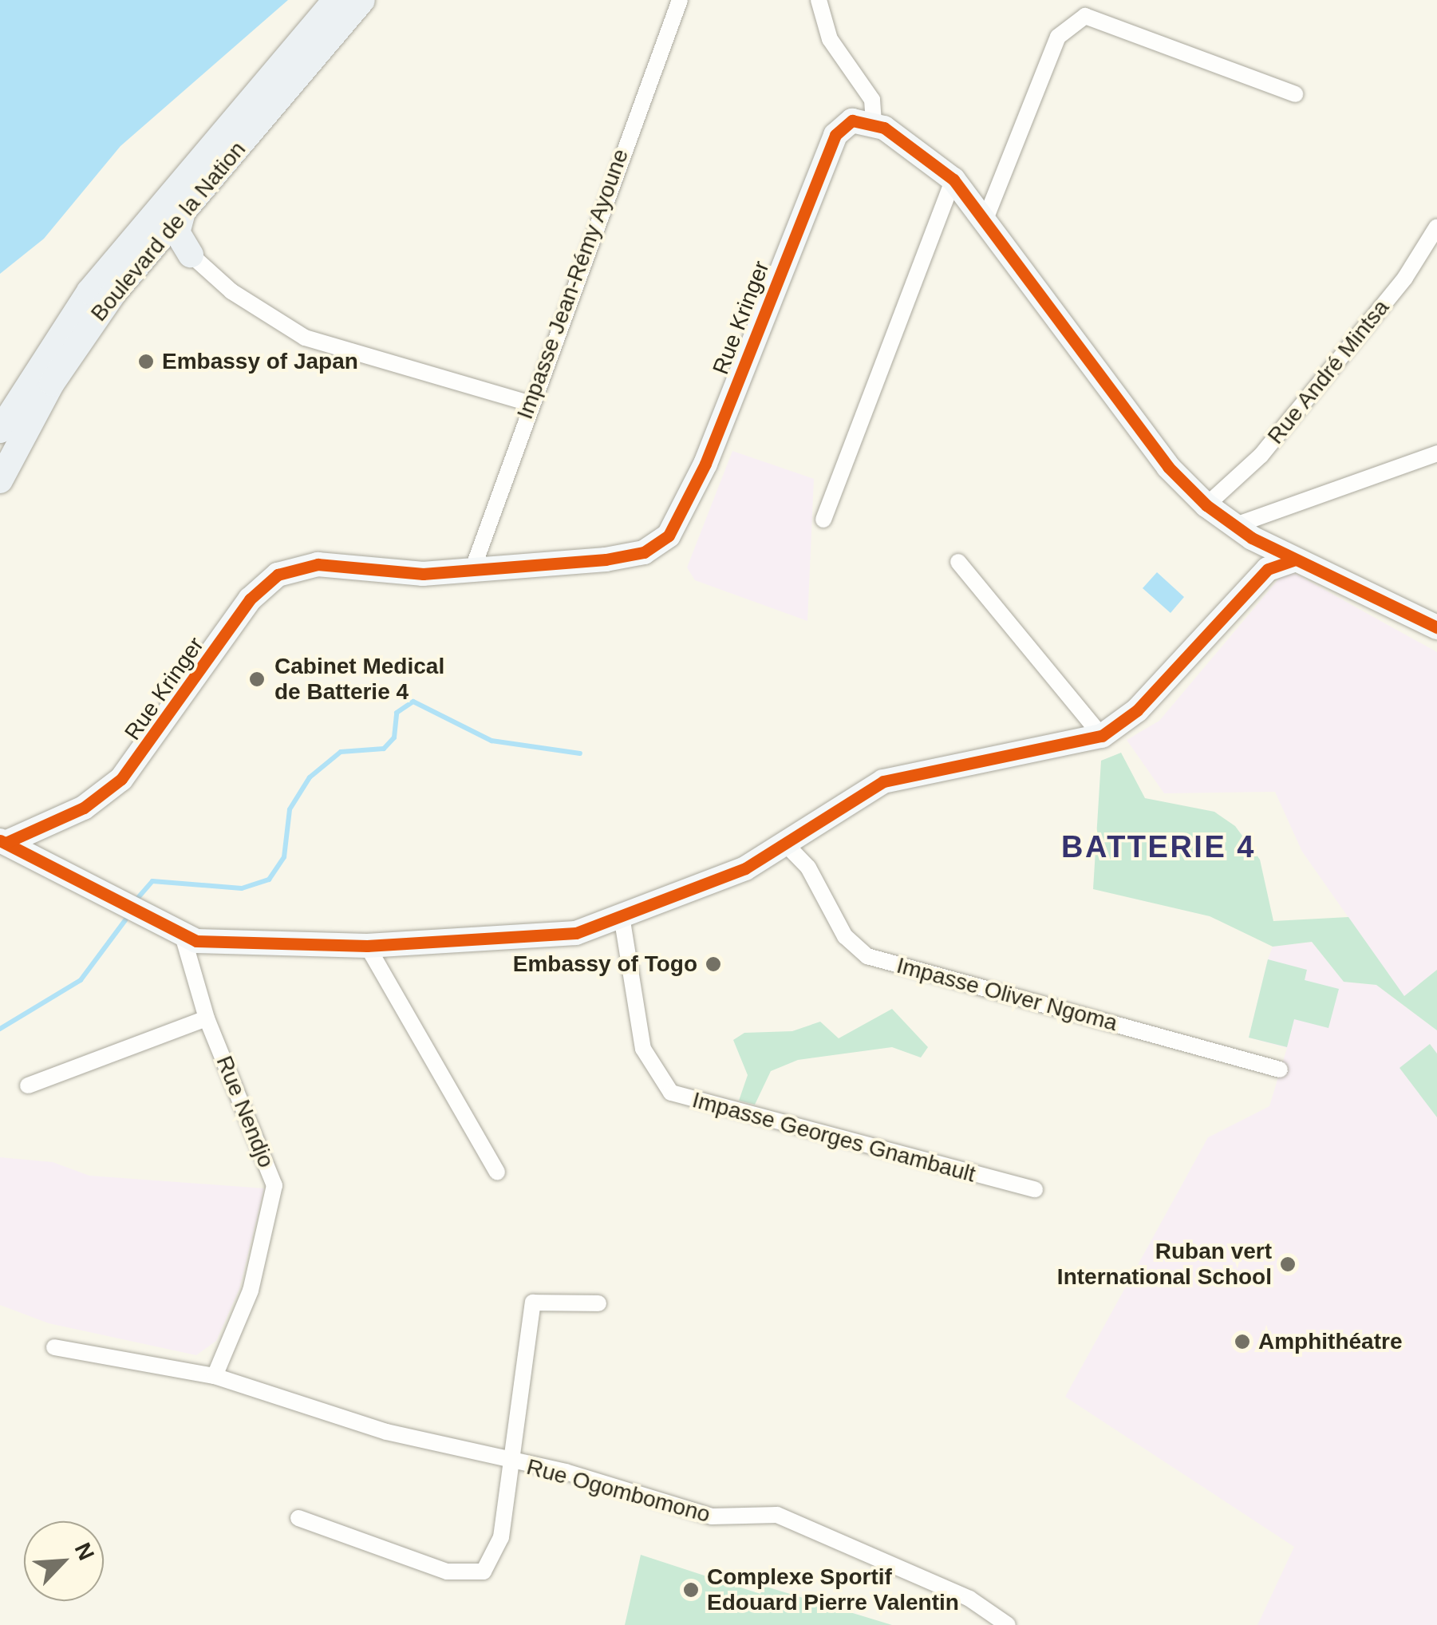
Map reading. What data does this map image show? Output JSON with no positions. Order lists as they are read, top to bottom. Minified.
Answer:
{"streets":{"main road":["Boulevard de la Nation"],"street":["Impasse Jean-Rémy Ayoune","Rue Kringer","Rue André Mintsa","Impasse Oliver Ngoma","Rue Nendjo","Impasse Georges Gnambault","Rue Ogombomono"]},"crossings":[["Impasse Jean-Rémy Ayoune","Rue Kringer"],["Rue Nendjo","Rue Ogombomono"]],"districts":["BATTERIE 4"],"places":["Embassy of Japan","Cabinet Medical de Batterie 4","Embassy of Togo","Ruban vert International School","Amphithéatre","Complexe Sportif Edouard Pierre Valentin"],"north":"top right"}
